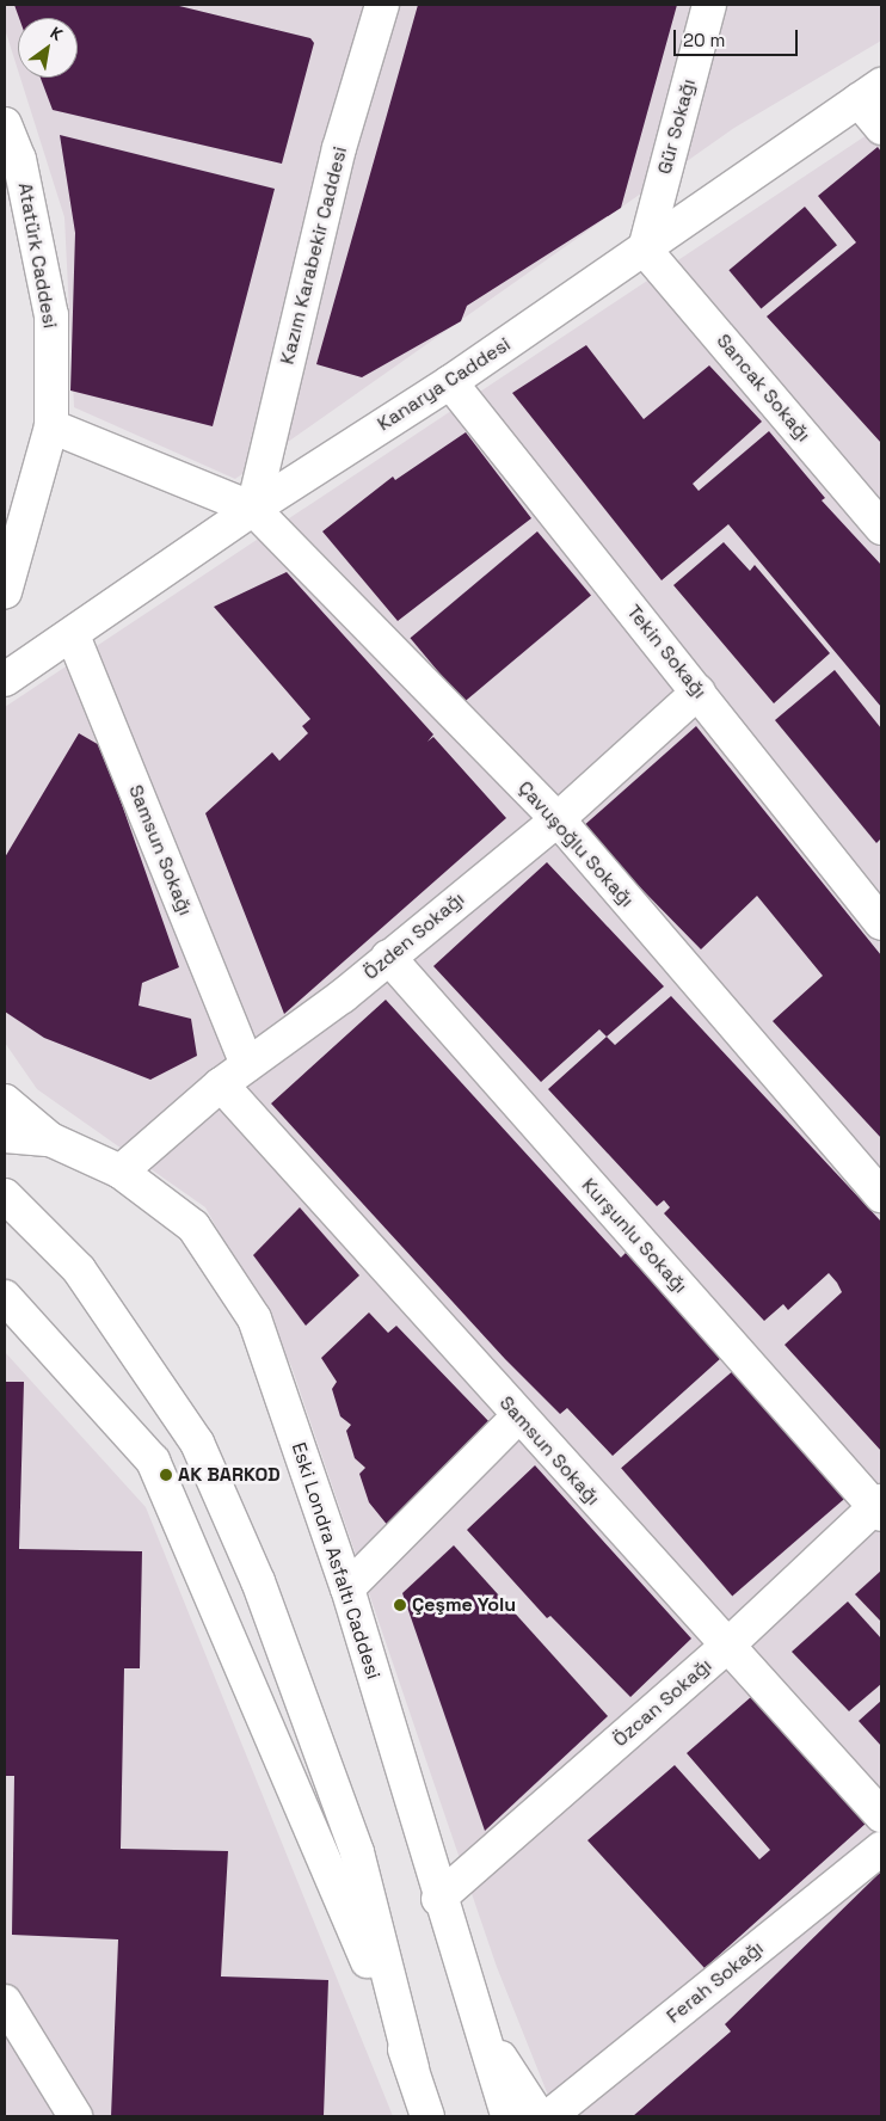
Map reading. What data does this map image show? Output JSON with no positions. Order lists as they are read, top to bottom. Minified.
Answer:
{"streets":{"street":["Gür Sokağı","Atatürk Caddesi","Kazım Karabekir Caddesi","Kanarya Caddesi","Sancak Sokağı","Tekin Sokağı","Çavuşoğlu Sokağı","Samsun Sokağı","Özden Sokağı","Kurşunlu Sokağı","Eski Londra Asfaltı Caddesi","Özcan Sokağı","Ferah Sokağı"]},"crossings":[["Gür Sokağı","Kanarya Caddesi"],["Gür Sokağı","Sancak Sokağı"],["Kazım Karabekir Caddesi","Kanarya Caddesi"],["Kazım Karabekir Caddesi","Çavuşoğlu Sokağı"],["Kanarya Caddesi","Sancak Sokağı"],["Kanarya Caddesi","Tekin Sokağı"],["Kanarya Caddesi","Çavuşoğlu Sokağı"],["Kanarya Caddesi","Samsun Sokağı"],["Tekin Sokağı","Özden Sokağı"],["Çavuşoğlu Sokağı","Özden Sokağı"],["Samsun Sokağı","Özden Sokağı"],["Samsun Sokağı","Özcan Sokağı"],["Özden Sokağı","Kurşunlu Sokağı"],["Özden Sokağı","Eski Londra Asfaltı Caddesi"],["Kurşunlu Sokağı","Özcan Sokağı"],["Eski Londra Asfaltı Caddesi","Özcan Sokağı"]],"places":["AK BARKOD","Çeşme Yolu"],"scale_bar":"20 m","north":"top right"}
